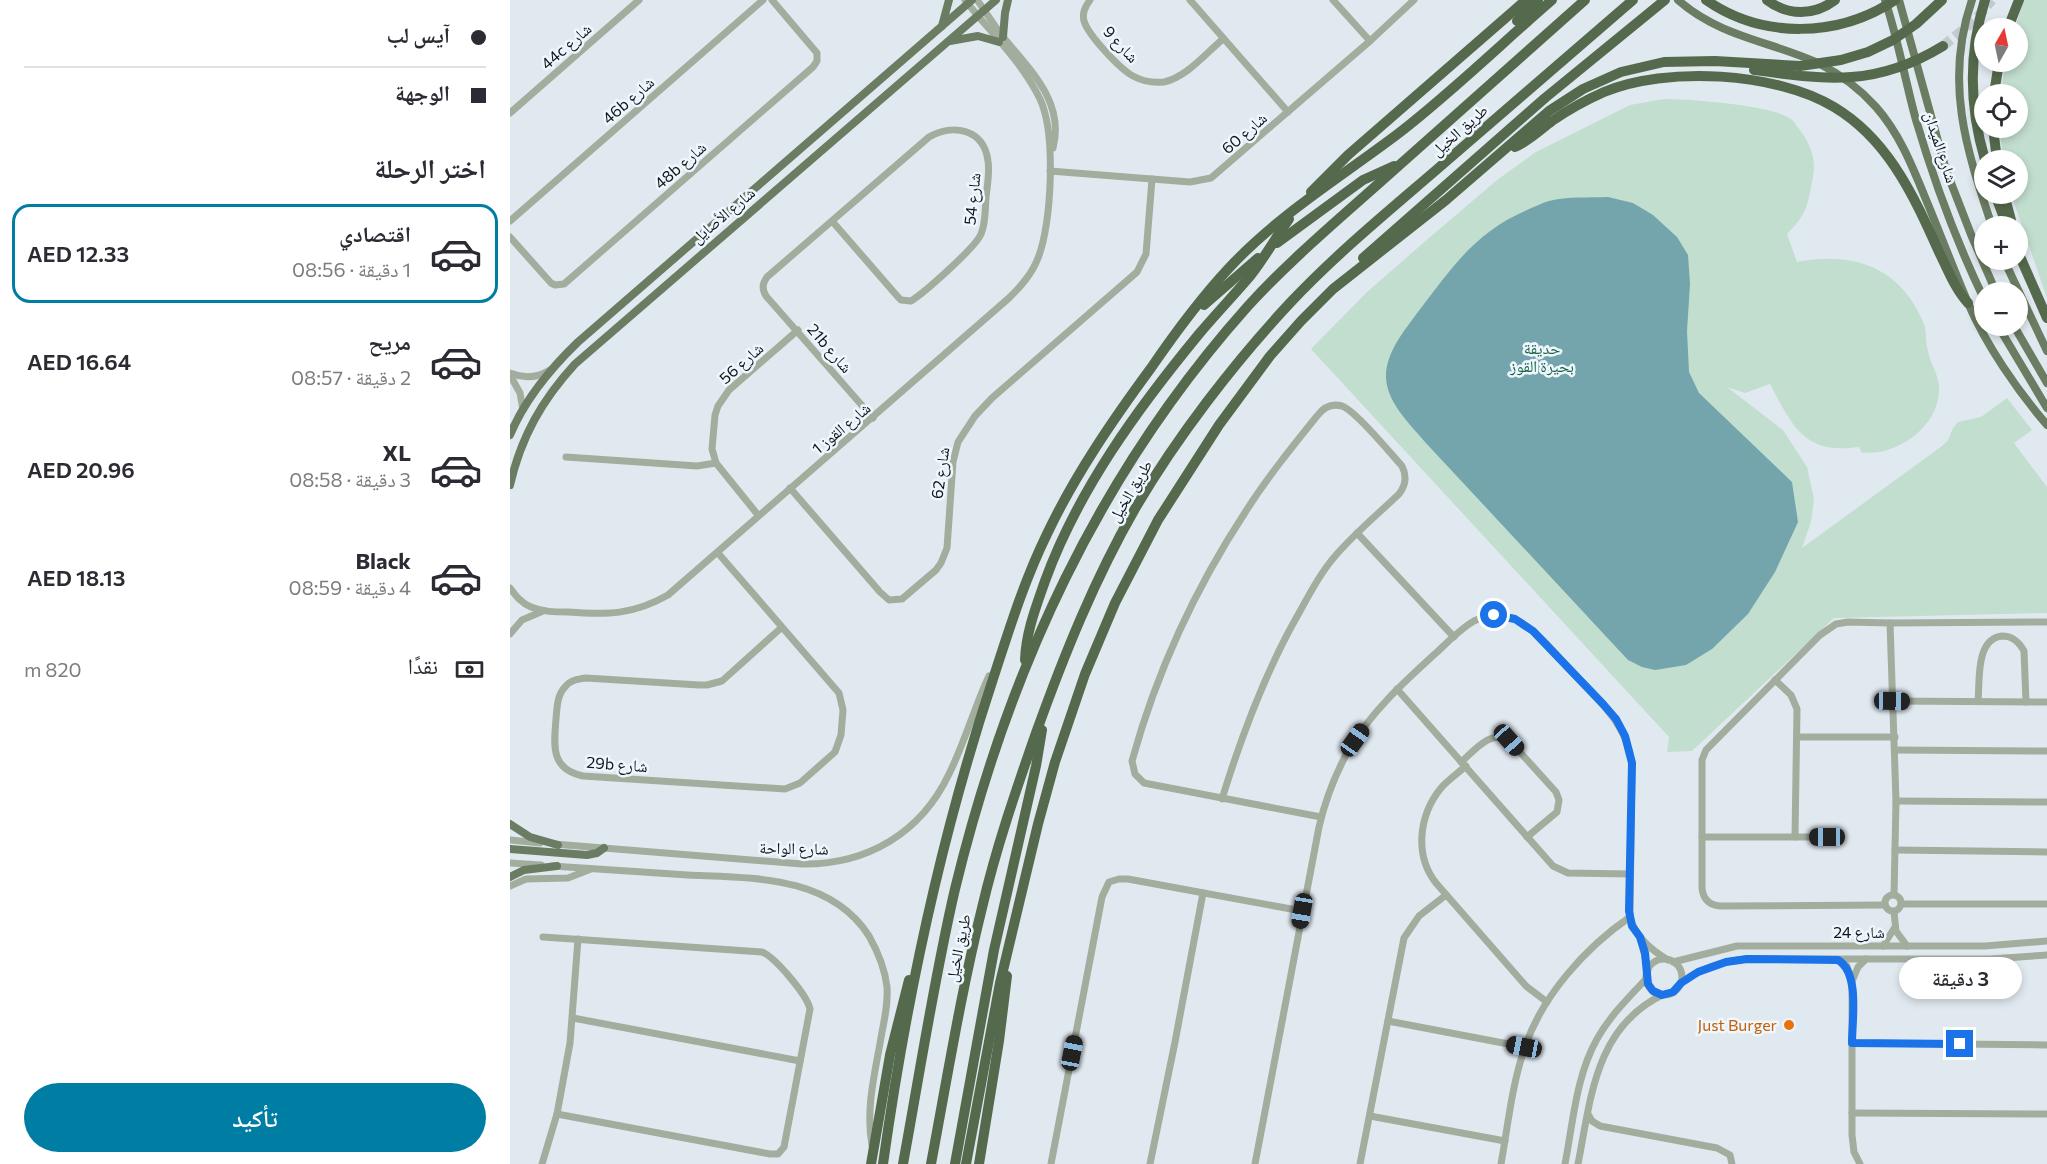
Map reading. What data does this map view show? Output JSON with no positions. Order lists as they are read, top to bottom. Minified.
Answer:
{"streets":{"highway":["طريق الخيل"],"main road":["شارع الميدان","شارع الأصايل"],"street":["شارع 9","44c شارع","46b شارع","شارع 60","48b شارع","شارع 54","21b شارع","شارع 56","شارع القوز 1","شارع 62","29b شارع","شارع الواحة","شارع 24"]},"crossings":[["شارع 60","شارع القوز 1"],["شارع 60","شارع 62"],["شارع 54","21b شارع"],["شارع الأصايل","شارع القوز 1"],["21b شارع","شارع 56"],["21b شارع","شارع القوز 1"],["شارع القوز 1","شارع 62"],["شارع القوز 1","29b شارع"]],"parks":["حديقة بحيرة القوز"],"places":["Just Burger"],"north":"top","page":{"banner":["آيس لب","الوجهة"],"map_buttons":["+","−"],"heading":"اختر الرحلة","list":[{"name":"اقتصادي","note":"1 دقيقة · 08:56","value":"AED 12.33"},{"name":"مريح","note":"2 دقيقة · 08:57","value":"AED 16.64"},{"name":"XL","note":"3 دقيقة · 08:58","value":"AED 20.96"},{"name":"Black","note":"4 دقيقة · 08:59","value":"AED 18.13"}],"pay":["نقدًا","820 m"],"bubble":"3 دقيقة","buttons":"تأكيد"}}
